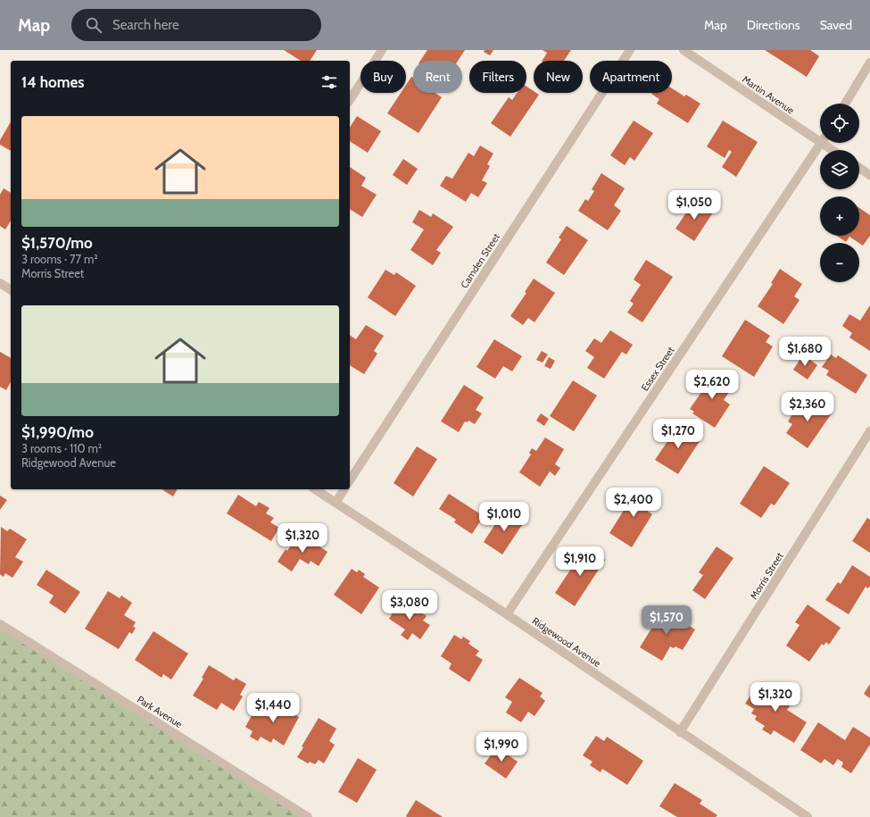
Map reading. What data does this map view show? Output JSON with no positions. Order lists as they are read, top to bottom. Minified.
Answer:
{"streets":{"street":["Martin Avenue","Camden Street","Essex Street","Morris Street","Ridgewood Avenue","Park Avenue"]},"crossings":[["Martin Avenue","Essex Street"],["Essex Street","Ridgewood Avenue"],["Morris Street","Ridgewood Avenue"]],"page":{"header":"Map","search":"Search here","nav":["Map","Directions","Saved"],"chip":["Buy","Rent","Filters","New","Apartment"],"heading":"14 homes","map_buttons":["+","−"],"list":[{"name":"$1,570/mo","note":"3 rooms · 77 m² · Morris Street"},{"name":"$1,990/mo","note":"3 rooms · 110 m² · Ridgewood Avenue"}],"price":["$1,050","$1,680","$2,620","$2,360","$1,270","$2,400","$1,010","$1,320","$1,910","$3,080","$1,570","$1,320","$1,440","$1,990"]}}
